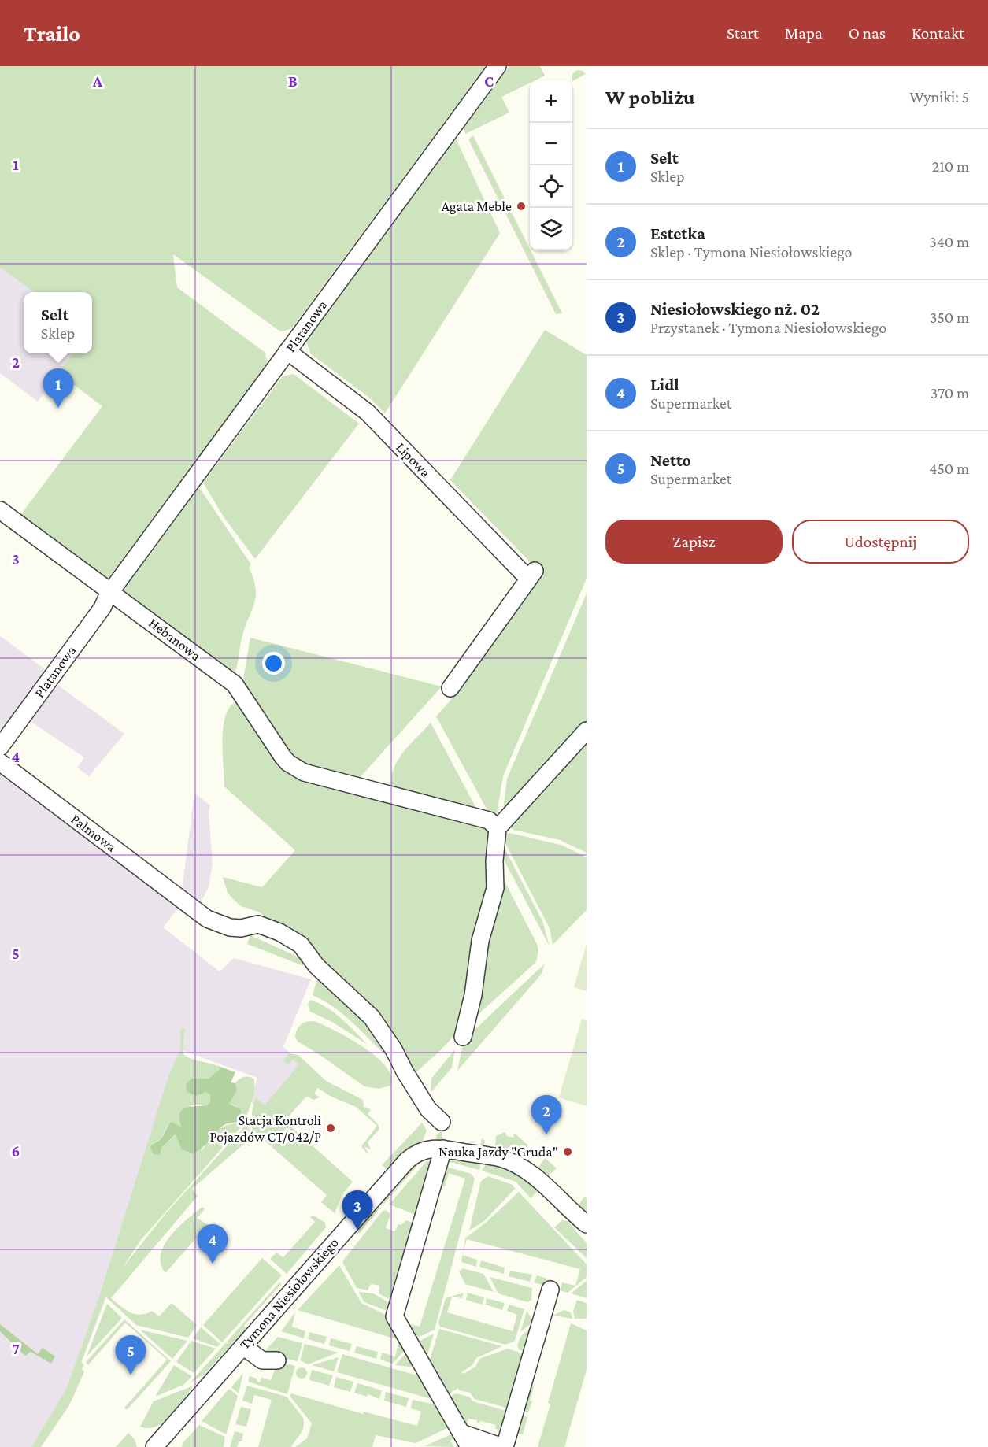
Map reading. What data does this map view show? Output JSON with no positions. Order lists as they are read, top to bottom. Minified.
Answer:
{"streets":{"street":["Platanowa","Lipowa","Hebanowa","Palmowa","Tymona Niesiołowskiego"]},"crossings":[["Platanowa","Lipowa"],["Platanowa","Hebanowa"]],"places":["Agata Meble","Stacja Kontroli Pojazdów CT/042/P","Nauka Jazdy \"Gruda\""],"page":{"header":"Trailo","nav":["Start","Mapa","O nas","Kontakt"],"heading":["W pobliżu","Wyniki: 5"],"map_buttons":["+","−"],"list":[{"mark":"1","name":"Selt","note":"Sklep","value":"210 m"},{"mark":"2","name":"Estetka","note":"Sklep · Tymona Niesiołowskiego","value":"340 m"},{"mark":"3","name":"Niesiołowskiego nż. 02","note":"Przystanek · Tymona Niesiołowskiego","value":"350 m"},{"mark":"4","name":"Lidl","note":"Supermarket","value":"370 m"},{"mark":"5","name":"Netto","note":"Supermarket","value":"450 m"}],"popup":["Selt","Sklep"],"pins":["1","2","3","4","5"],"buttons":["Zapisz","Udostępnij"]},"grid":{"columns":["A","B","C"],"rows":["1","2","3","4","5","6","7"]}}
